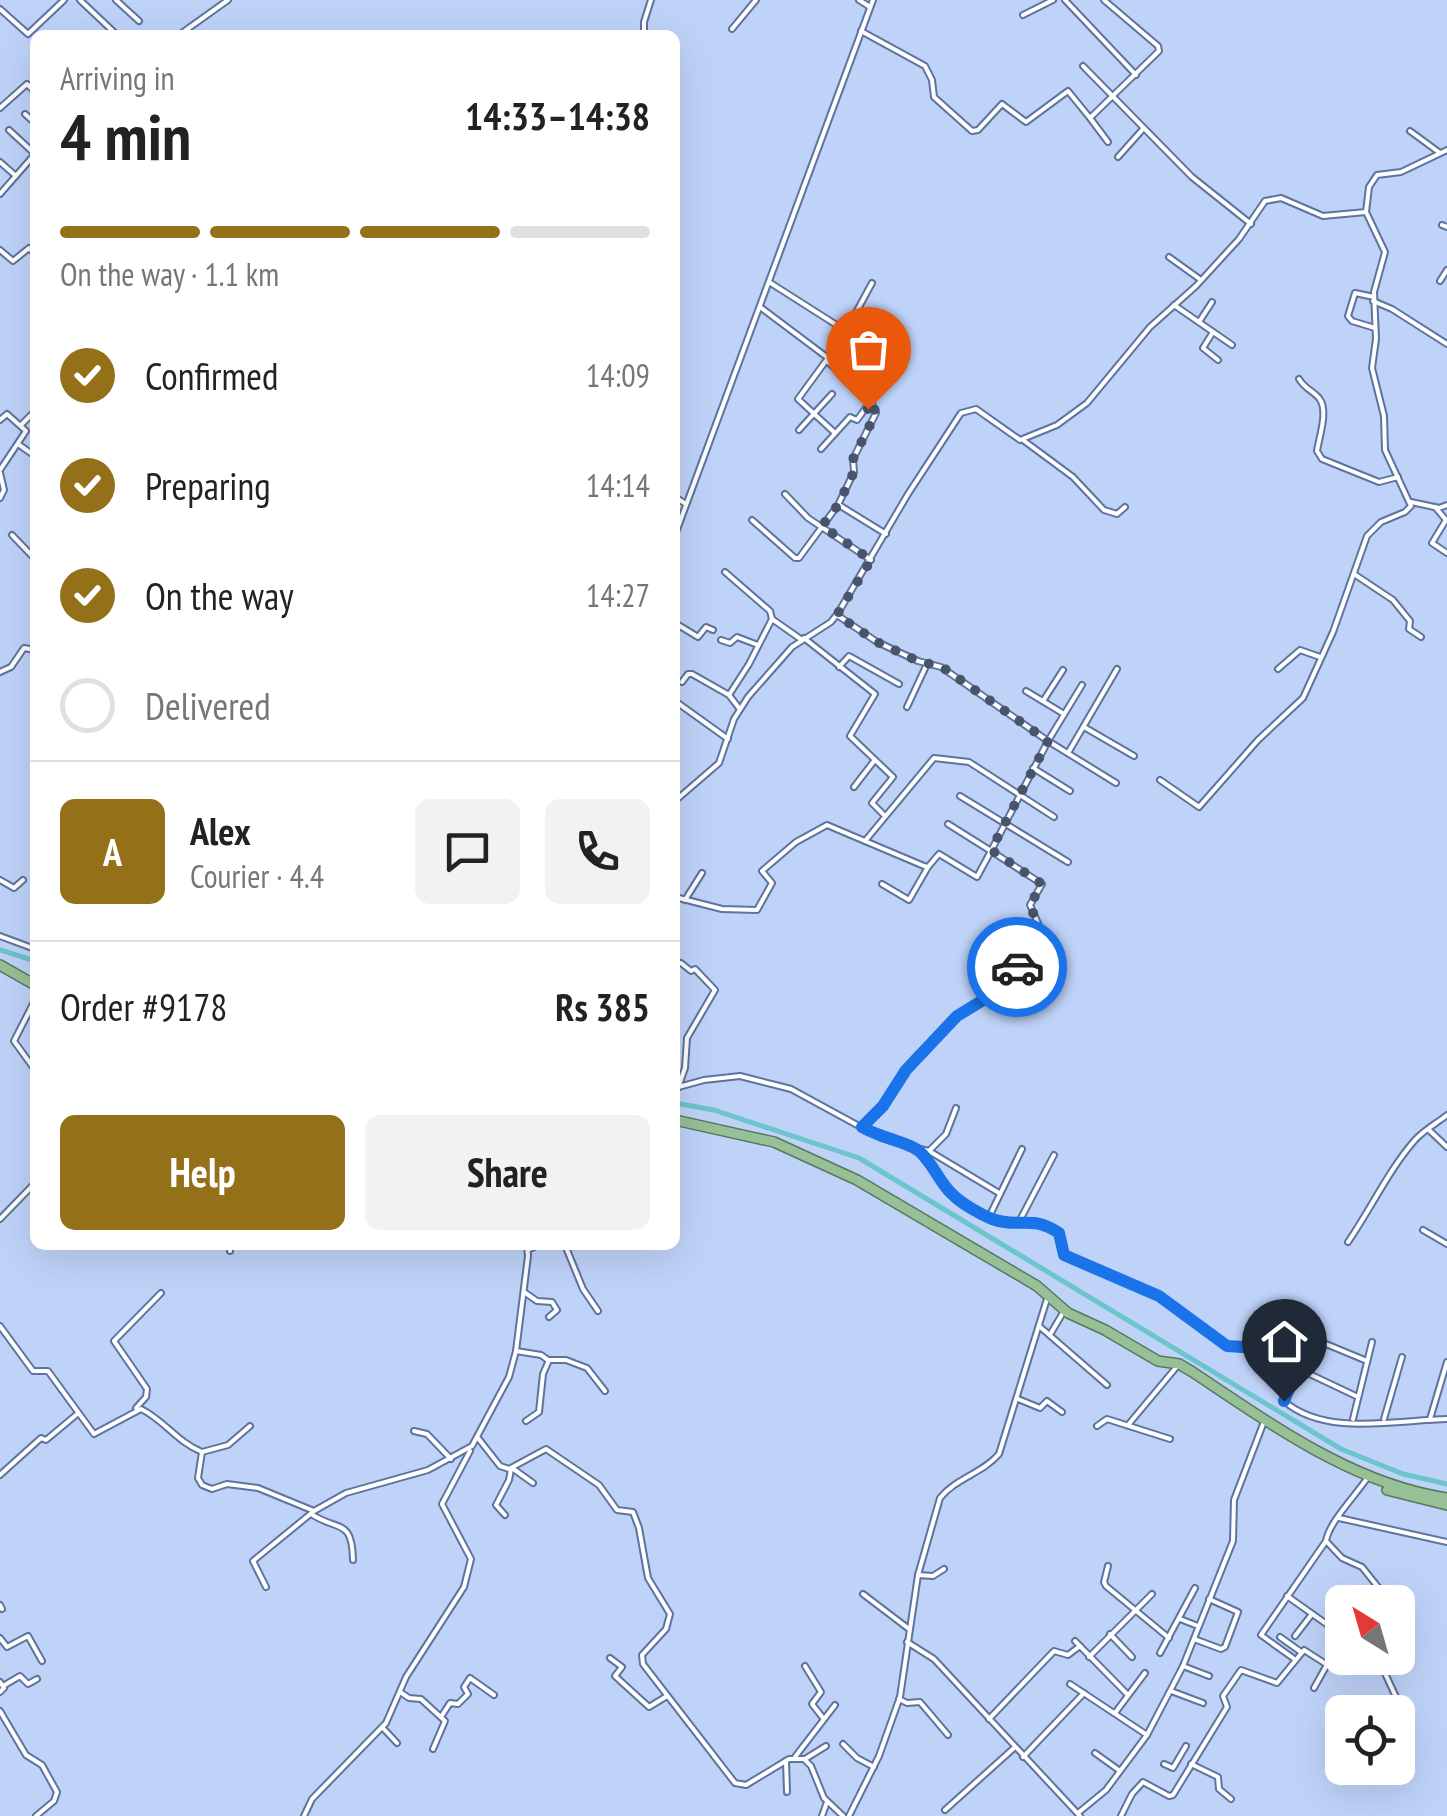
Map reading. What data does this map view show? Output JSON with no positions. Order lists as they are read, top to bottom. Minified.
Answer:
{"north":"top left","page":{"heading":["4 min","Arriving in","14:33–14:38"],"panel":["Alex","Courier · 4.4","Order #9178","Rs 385"],"bar":"On the way · 1.1 km","list":[["Confirmed","14:09"],["Preparing","14:14"],["On the way","14:27"],"Delivered"],"round":"A","buttons":["Help","Share"]}}
